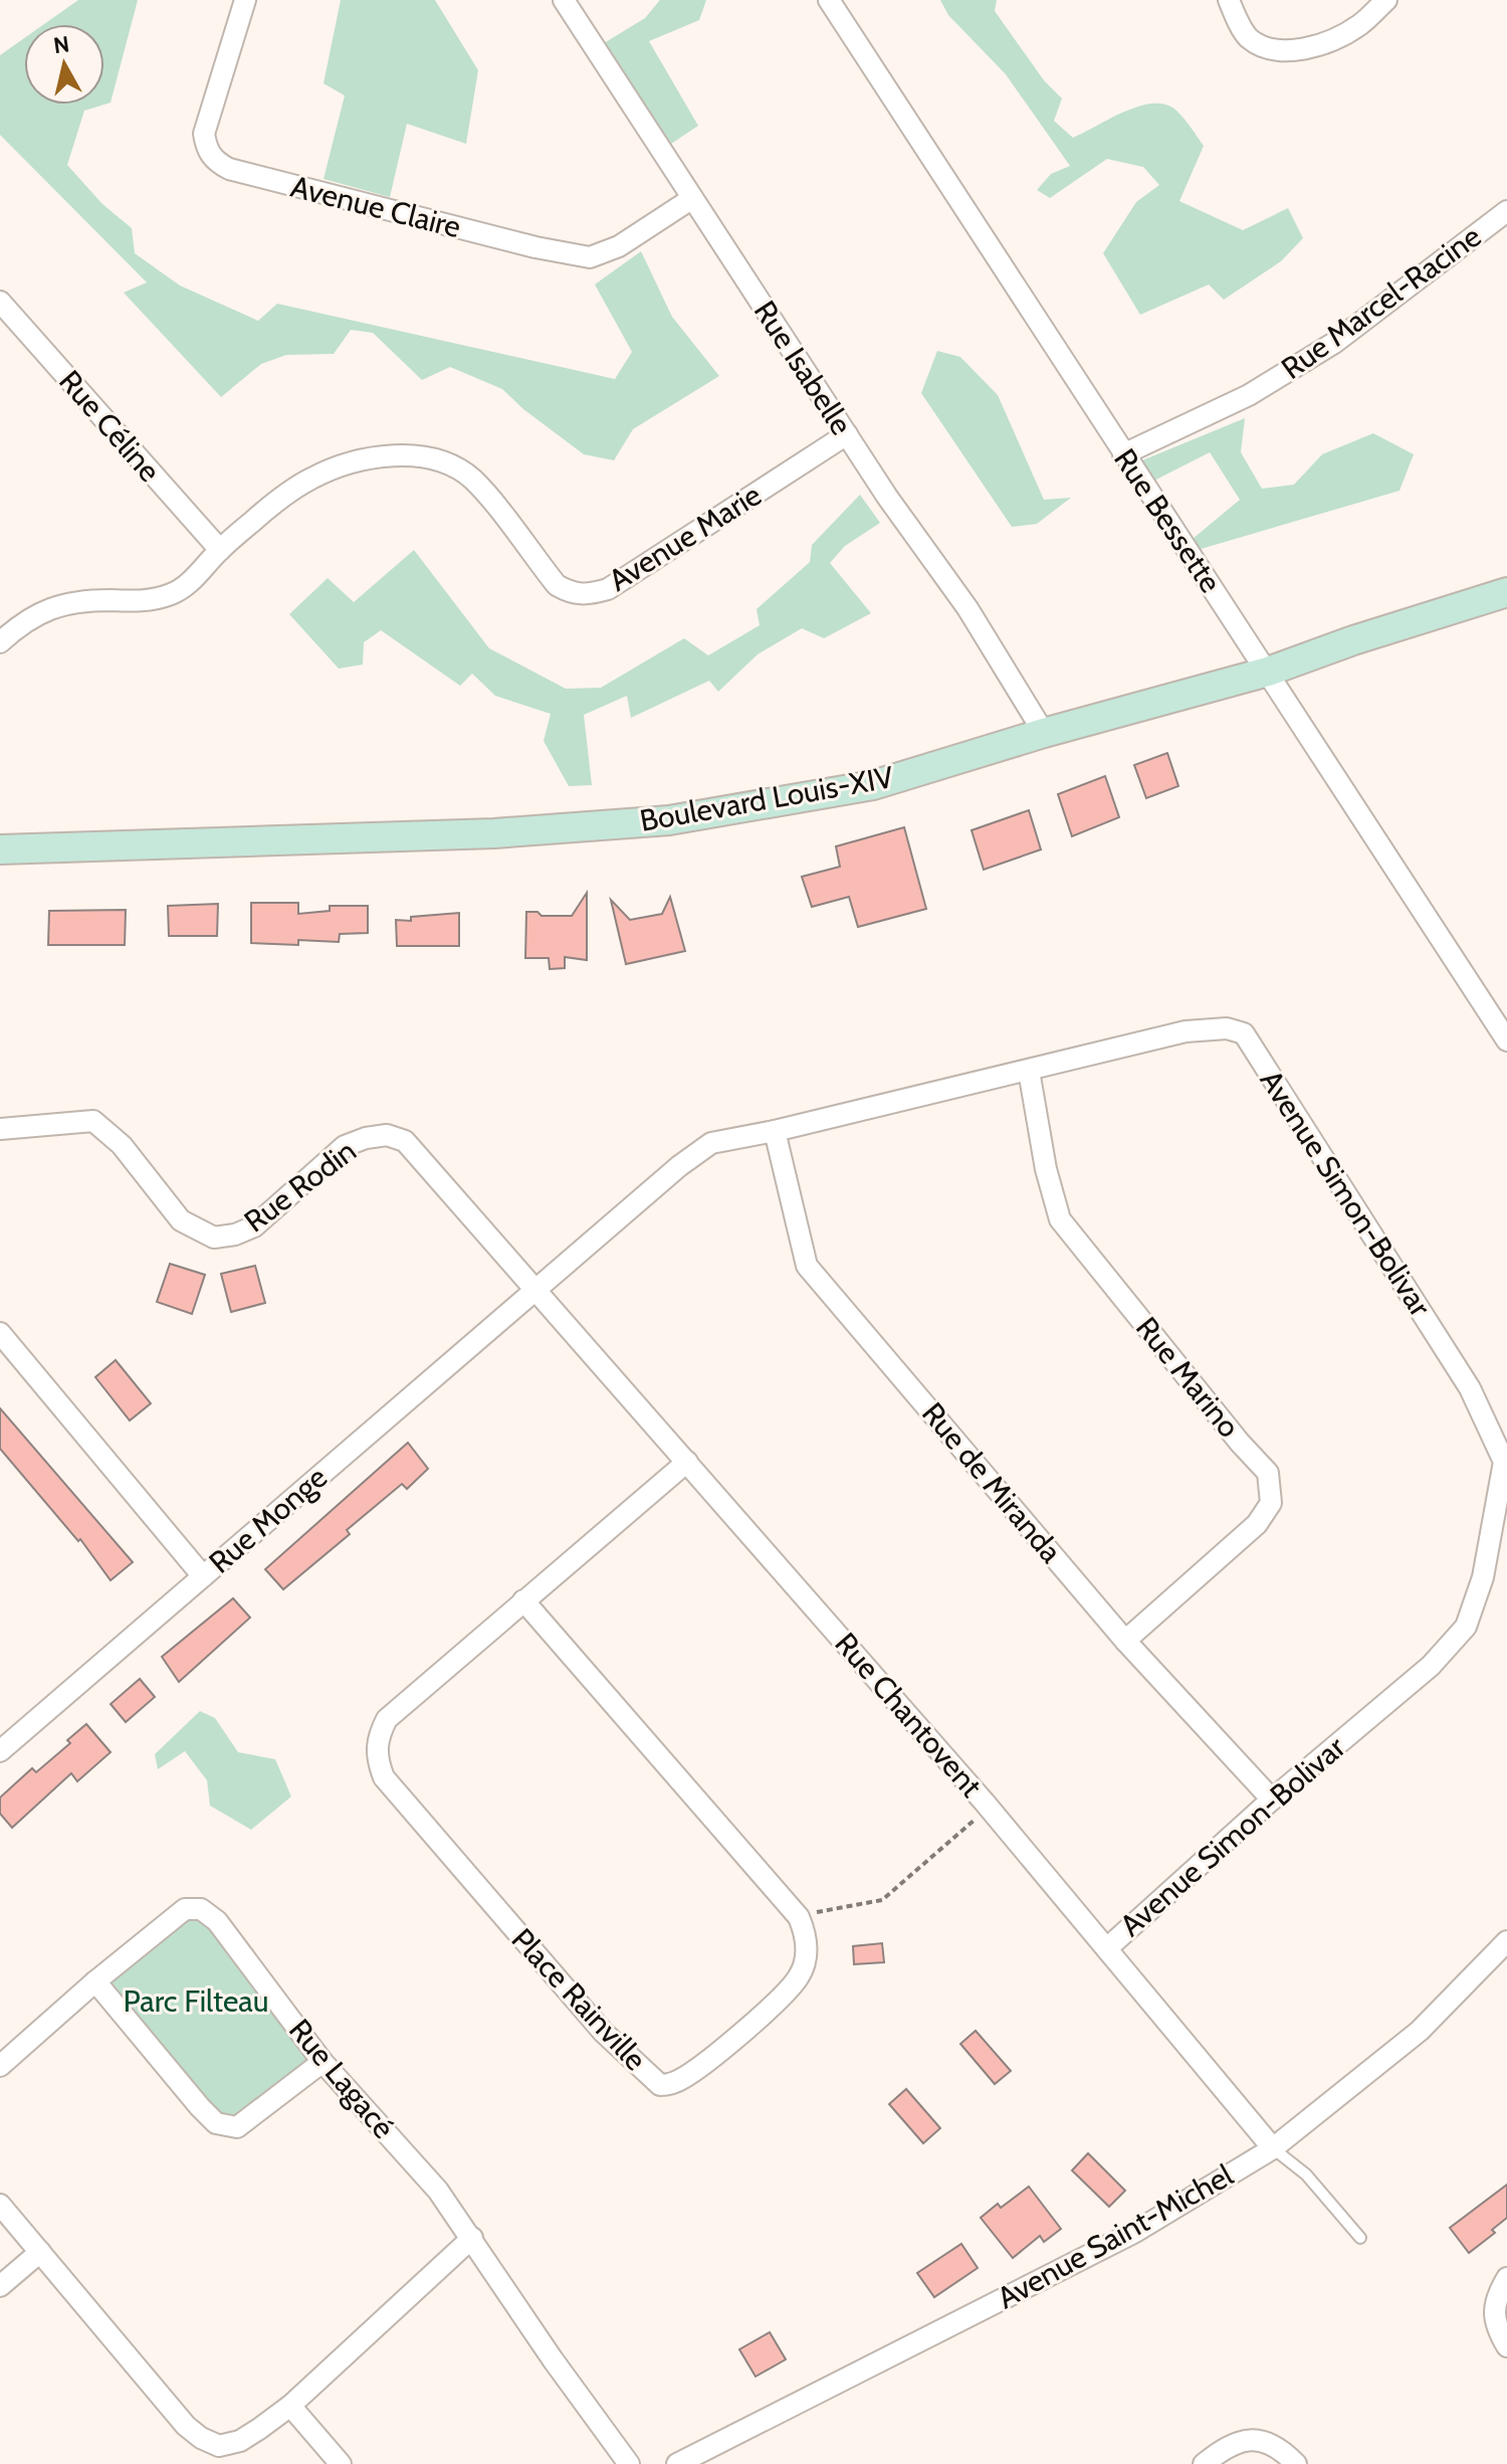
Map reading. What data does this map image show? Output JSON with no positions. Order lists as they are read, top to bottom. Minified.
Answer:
{"streets":{"main road":["Boulevard Louis-XIV"],"street":["Avenue Claire","Rue Marcel-Racine","Rue Isabelle","Rue Céline","Rue Bessette","Avenue Marie","Rue Rodin","Avenue Simon-Bolivar","Rue Marino","Rue de Miranda","Rue Monge","Rue Chantovent","Place Rainville","Rue Lagacé","Avenue Saint-Michel"]},"crossings":[["Avenue Claire","Rue Isabelle"],["Rue Marcel-Racine","Rue Bessette"],["Rue Isabelle","Avenue Marie"],["Rue Isabelle","Boulevard Louis-XIV"],["Rue Céline","Avenue Marie"],["Rue Bessette","Boulevard Louis-XIV"],["Rue Rodin","Avenue Simon-Bolivar"],["Rue Rodin","Rue Monge"],["Rue Rodin","Rue Chantovent"],["Avenue Simon-Bolivar","Rue Marino"],["Avenue Simon-Bolivar","Rue de Miranda"],["Avenue Simon-Bolivar","Rue Monge"],["Avenue Simon-Bolivar","Rue Chantovent"],["Rue Marino","Rue de Miranda"],["Rue Monge","Rue Chantovent"],["Rue Chantovent","Place Rainville"],["Rue Chantovent","Avenue Saint-Michel"]],"parks":["Parc Filteau"],"north":"top"}
